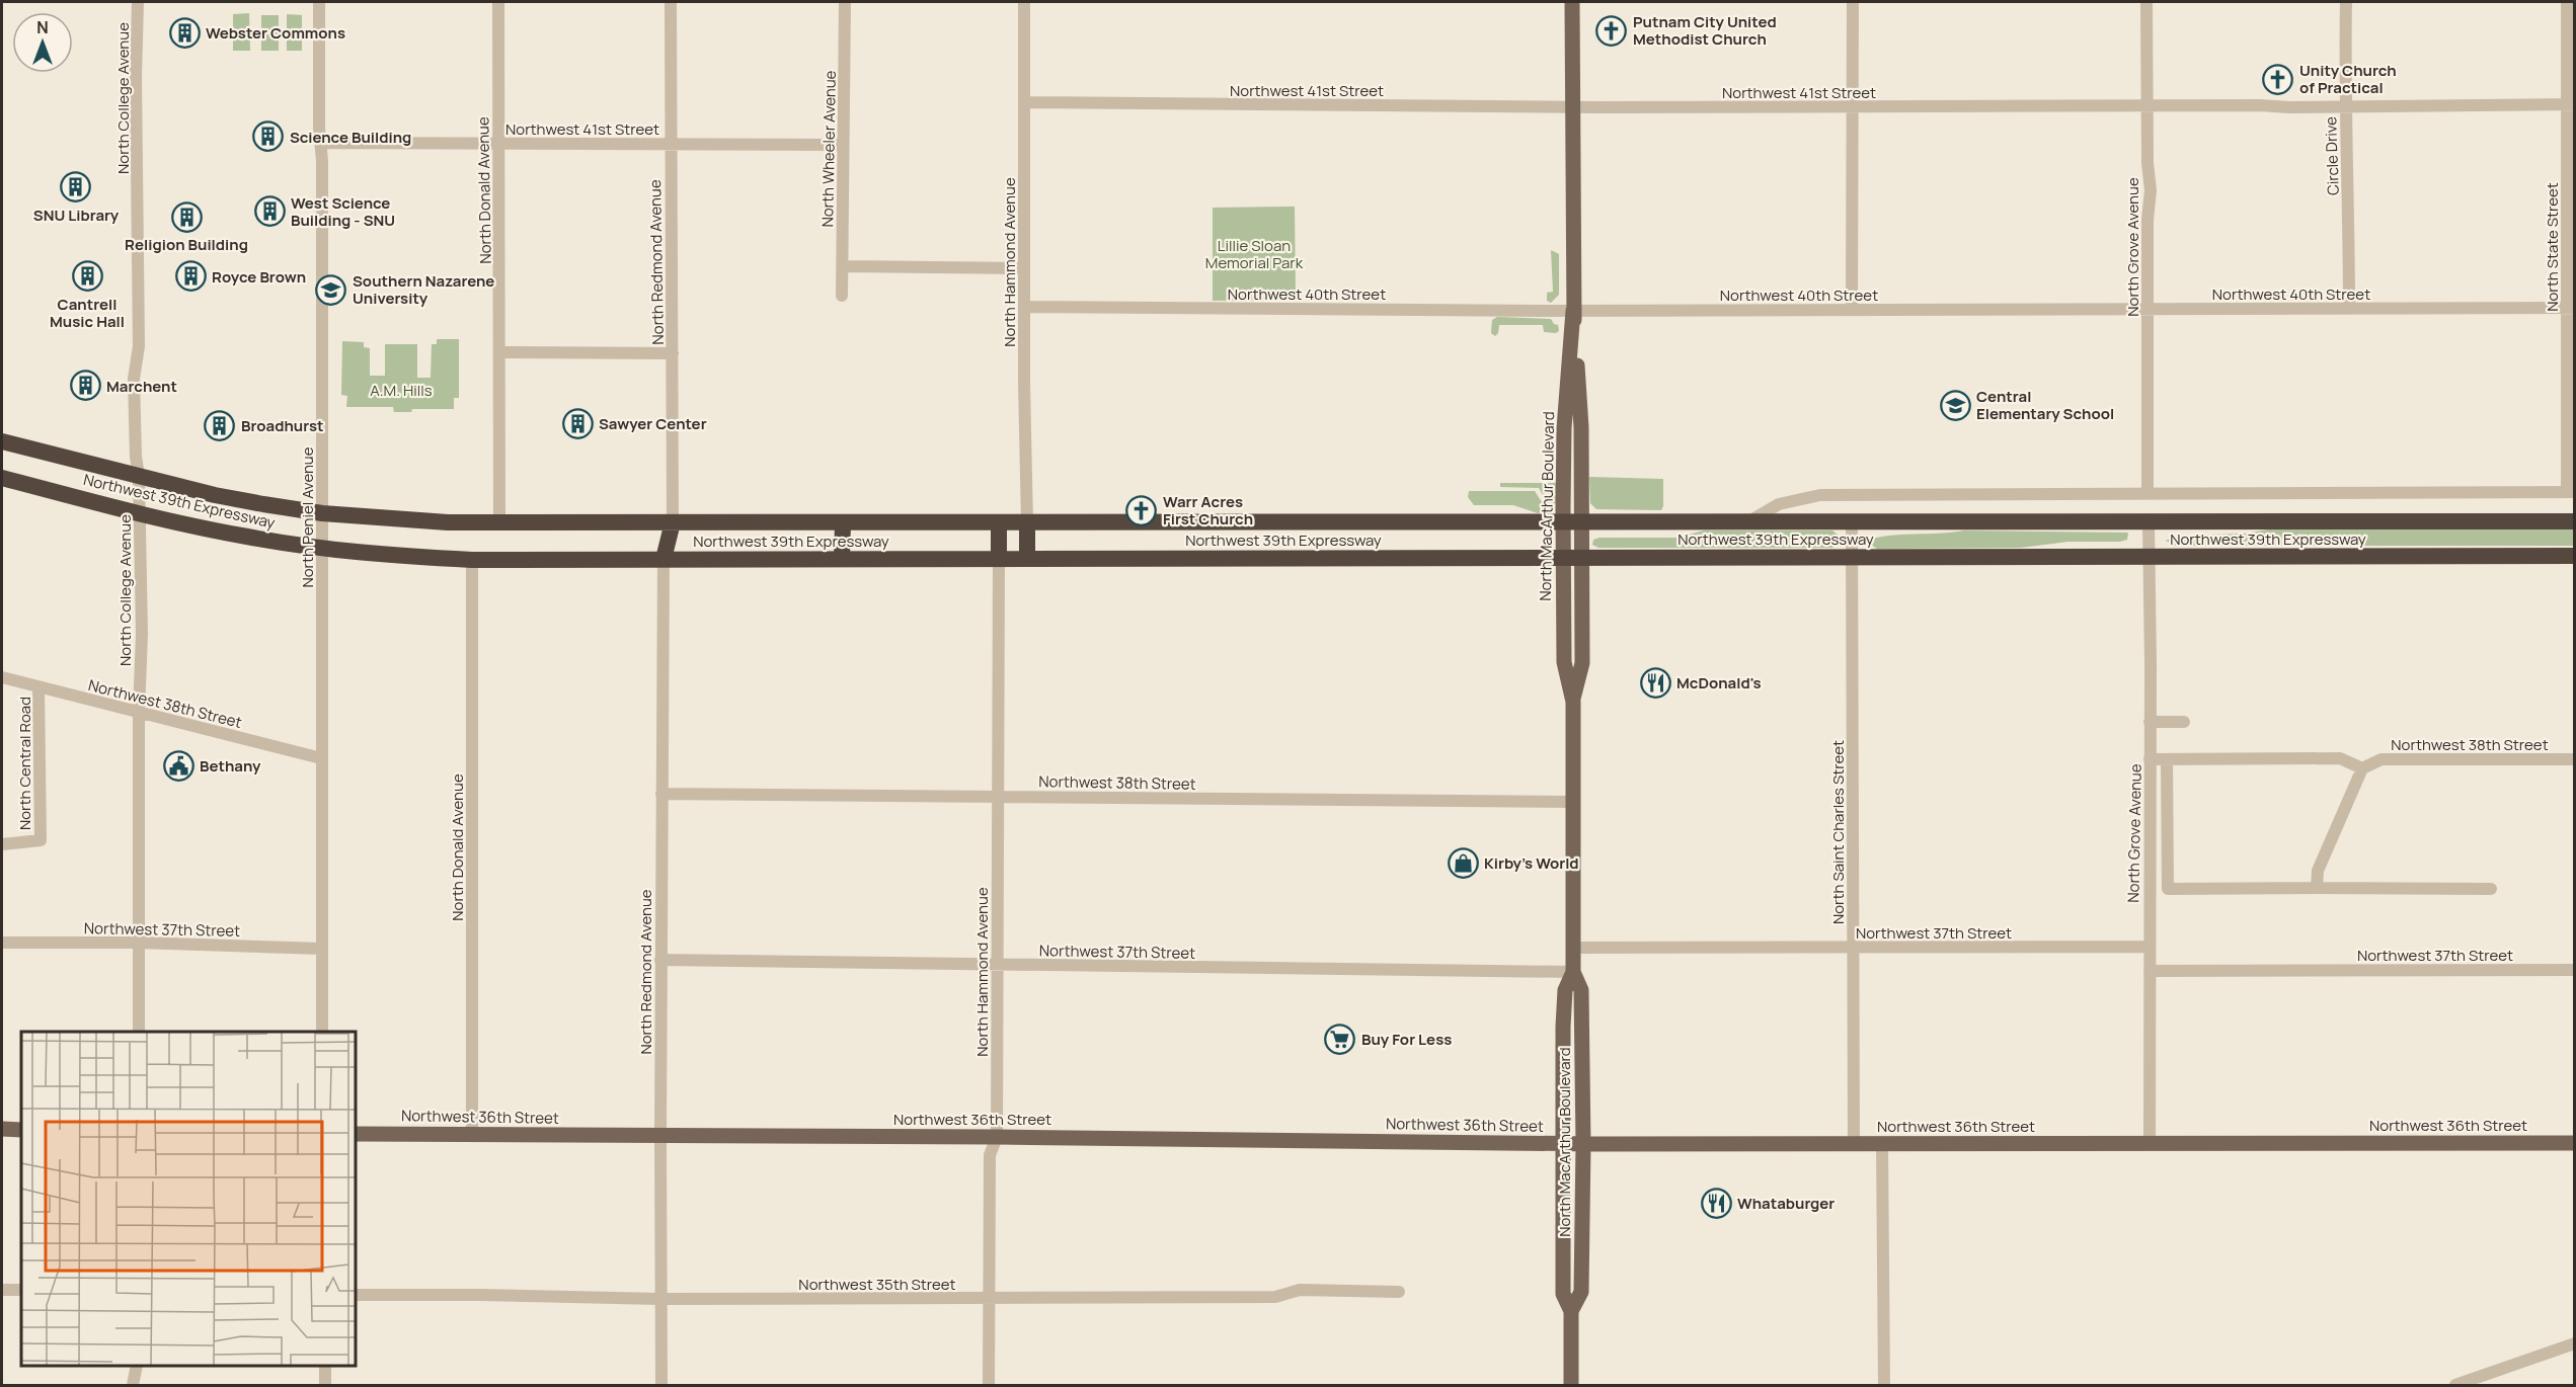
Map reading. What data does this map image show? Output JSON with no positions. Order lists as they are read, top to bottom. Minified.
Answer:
{"streets":{"highway":["Northwest 39th Expressway"],"main road":["North MacArthur Boulevard","Northwest 36th Street"],"street":["Northwest 41st Street","North College Avenue","North Wheeler Avenue","Circle Drive","North Donald Avenue","North Grove Avenue","North State Street","North Redmond Avenue","North Hammond Avenue","Northwest 40th Street","North Peniel Avenue","Northwest 38th Street","North Central Road","North Saint Charles Street","Northwest 37th Street","Northwest 35th Street"]},"crossings":[["Northwest 41st Street","North Wheeler Avenue"],["Northwest 41st Street","Circle Drive"],["Northwest 41st Street","North Donald Avenue"],["Northwest 41st Street","North Grove Avenue"],["Northwest 41st Street","North State Street"],["Northwest 41st Street","North Redmond Avenue"],["Northwest 41st Street","North Hammond Avenue"],["Northwest 41st Street","North MacArthur Boulevard"],["Northwest 41st Street","North Peniel Avenue"],["North College Avenue","Northwest 39th Expressway"],["North College Avenue","Northwest 38th Street"],["North College Avenue","Northwest 37th Street"],["Circle Drive","Northwest 40th Street"],["North Donald Avenue","Northwest 39th Expressway"],["North Donald Avenue","Northwest 36th Street"],["North Grove Avenue","Northwest 40th Street"],["North Grove Avenue","Northwest 39th Expressway"],["North Grove Avenue","Northwest 37th Street"],["North Grove Avenue","Northwest 36th Street"],["North State Street","Northwest 40th Street"],["North State Street","Northwest 39th Expressway"],["North Redmond Avenue","Northwest 39th Expressway"],["North Redmond Avenue","Northwest 38th Street"],["North Redmond Avenue","Northwest 37th Street"],["North Redmond Avenue","Northwest 36th Street"],["North Redmond Avenue","Northwest 35th Street"],["North Hammond Avenue","Northwest 40th Street"],["North Hammond Avenue","Northwest 39th Expressway"],["North Hammond Avenue","Northwest 38th Street"],["North Hammond Avenue","Northwest 37th Street"],["North Hammond Avenue","Northwest 36th Street"],["North Hammond Avenue","Northwest 35th Street"],["Northwest 40th Street","North MacArthur Boulevard"],["Northwest 39th Expressway","North MacArthur Boulevard"],["Northwest 39th Expressway","North Peniel Avenue"],["Northwest 39th Expressway","North Saint Charles Street"],["North MacArthur Boulevard","Northwest 38th Street"],["North MacArthur Boulevard","Northwest 37th Street"],["North MacArthur Boulevard","Northwest 36th Street"],["North Peniel Avenue","Northwest 38th Street"],["North Peniel Avenue","Northwest 37th Street"],["Northwest 38th Street","North Central Road"],["North Saint Charles Street","Northwest 37th Street"],["North Saint Charles Street","Northwest 36th Street"]],"parks":["Lillie Sloan Memorial Park","A.M. Hills"],"places":{"church":["Putnam City United Methodist Church","Unity Church of Practical","Warr Acres First Church"],"building":["Webster Commons","Science Building","SNU Library","West Science Building - SNU","Religion Building","Cantrell Music Hall","Royce Brown","Marchent","Sawyer Center","Broadhurst"],"school or university":["Southern Nazarene University","Central Elementary School"],"restaurant":["McDonald's","Whataburger"],"public building":["Bethany"],"shop":["Kirby's World"],"supermarket":["Buy For Less"]},"north":"top"}
